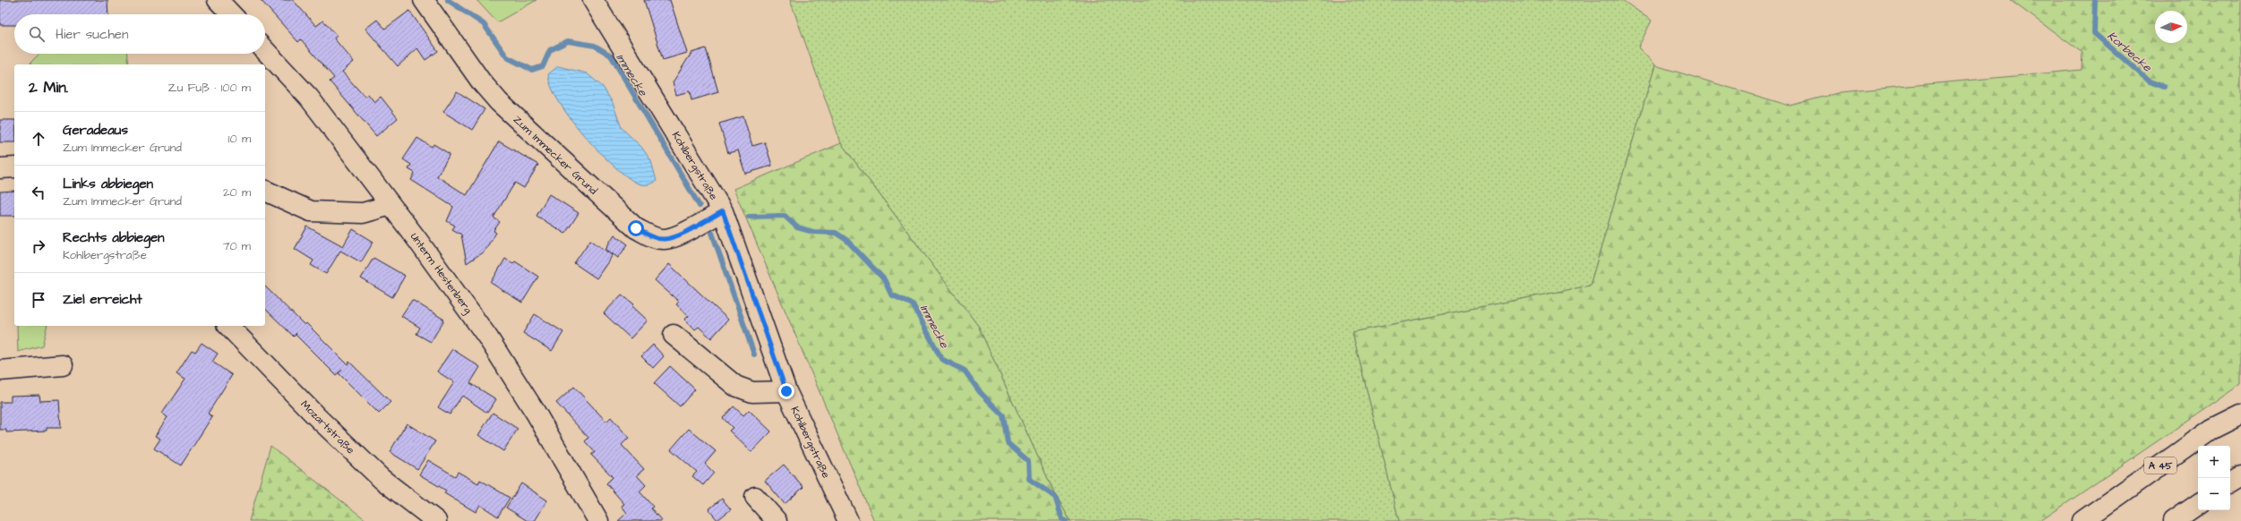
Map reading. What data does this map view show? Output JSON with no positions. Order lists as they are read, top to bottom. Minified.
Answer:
{"streets":{"main road":["Zum Immecker Grund","Kohlbergstraße","Unterm Hestenberg","Mozartstraße","A 45"]},"crossings":[["Zum Immecker Grund","Kohlbergstraße"]],"water":["Korbecke","Immecke"],"north":"right","page":{"search":"Hier suchen","heading":["2 Min.","Zu Fuß · 100 m"],"list":[["Geradeaus","Zum Immecker Grund","10 m"],["Links abbiegen","Zum Immecker Grund","20 m"],["Rechts abbiegen","Kohlbergstraße","70 m"],"Ziel erreicht"],"map_buttons":["+","−"]}}
